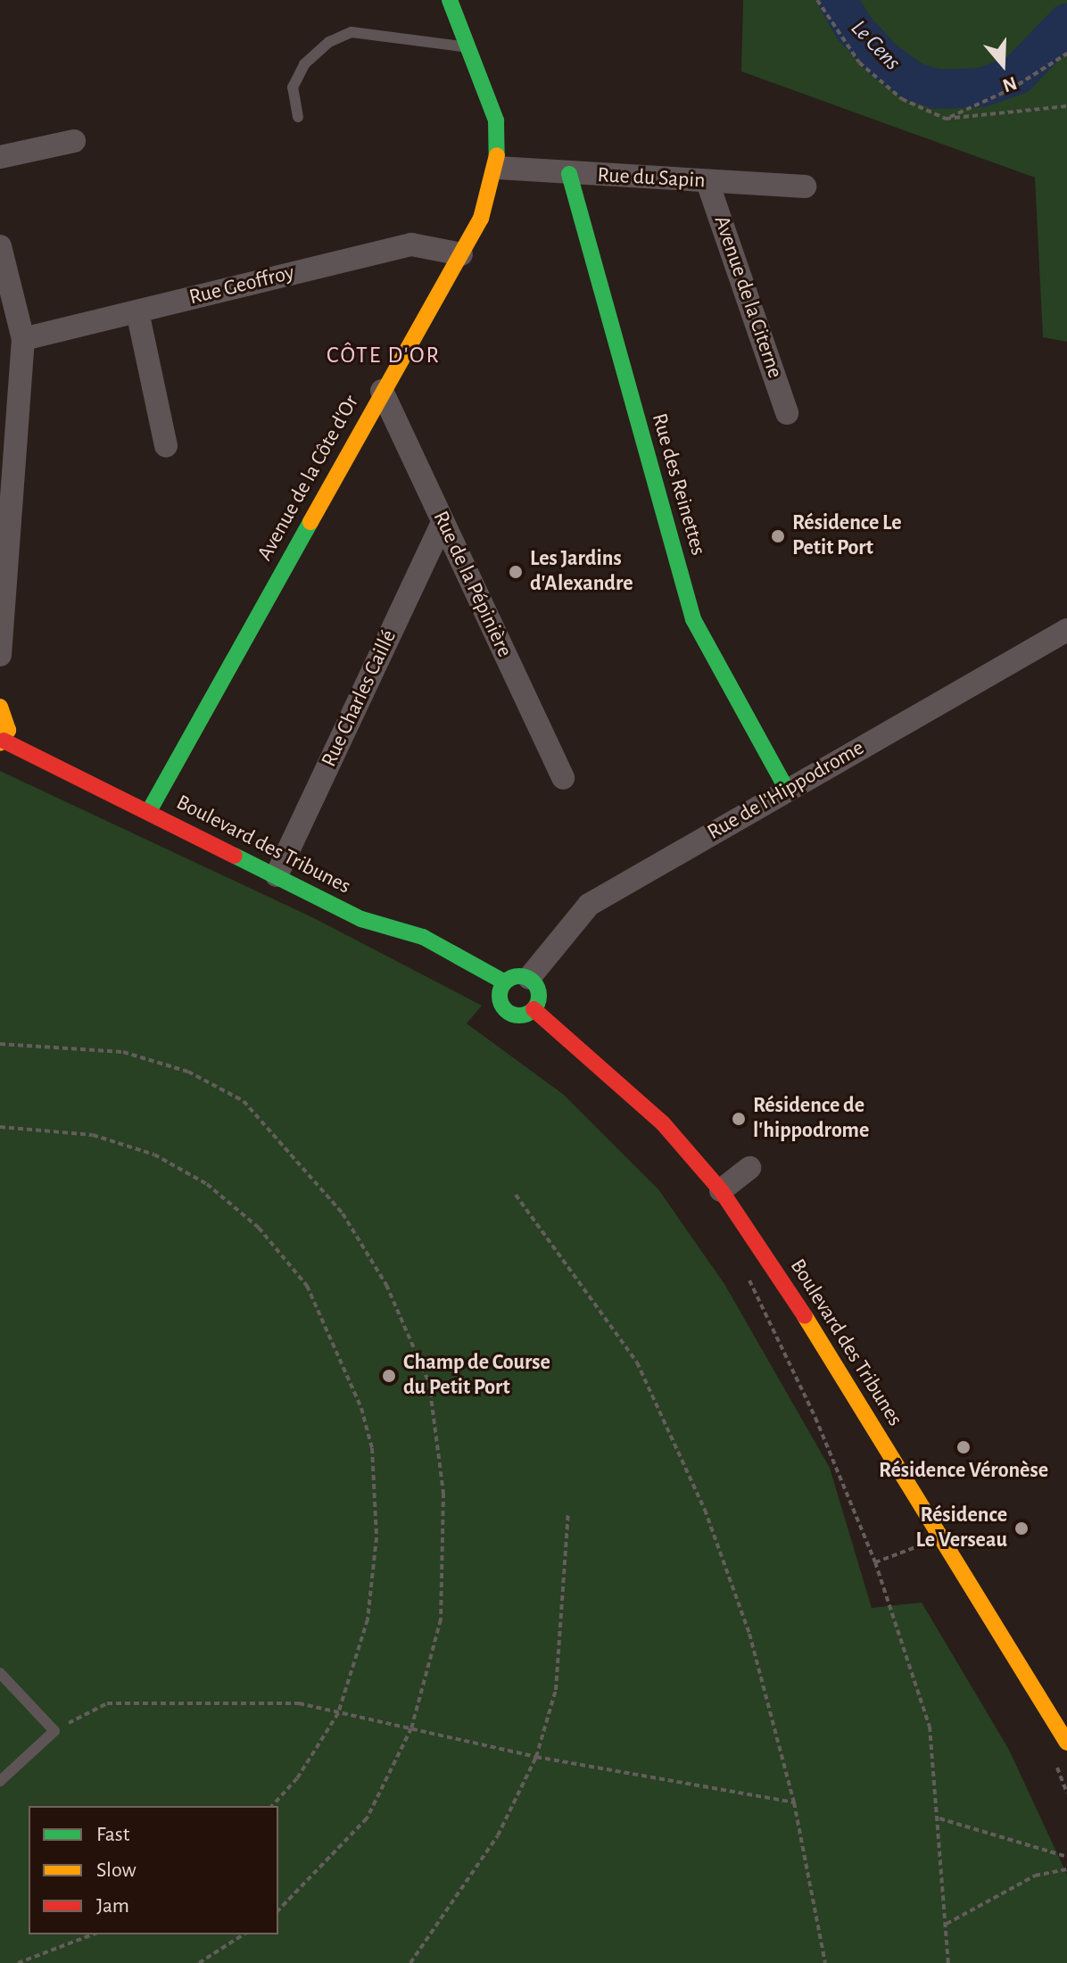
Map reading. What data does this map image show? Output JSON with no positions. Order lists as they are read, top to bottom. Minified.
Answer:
{"streets":{"street":["Rue du Sapin","Rue Geoffroy","Avenue de la Citerne","Avenue de la Côte d'Or","Rue des Reinettes","Rue de la Pépinière","Rue Charles Caillé","Rue de l'Hippodrome","Boulevard des Tribunes"]},"crossings":[["Rue du Sapin","Avenue de la Citerne"],["Rue du Sapin","Avenue de la Côte d'Or"],["Rue du Sapin","Rue des Reinettes"],["Rue Geoffroy","Avenue de la Côte d'Or"],["Avenue de la Côte d'Or","Rue de la Pépinière"],["Avenue de la Côte d'Or","Boulevard des Tribunes"],["Rue des Reinettes","Rue de l'Hippodrome"],["Rue de la Pépinière","Rue Charles Caillé"],["Rue Charles Caillé","Boulevard des Tribunes"],["Rue de l'Hippodrome","Boulevard des Tribunes"]],"districts":["CÔTE D'OR"],"water":["Le Cens"],"places":["Résidence Le Petit Port","Les Jardins d'Alexandre","Résidence de l'hippodrome","Champ de Course du Petit Port","Résidence Véronèse","Résidence Le Verseau"],"legend":["Fast","Slow","Jam"],"north":"bottom"}
